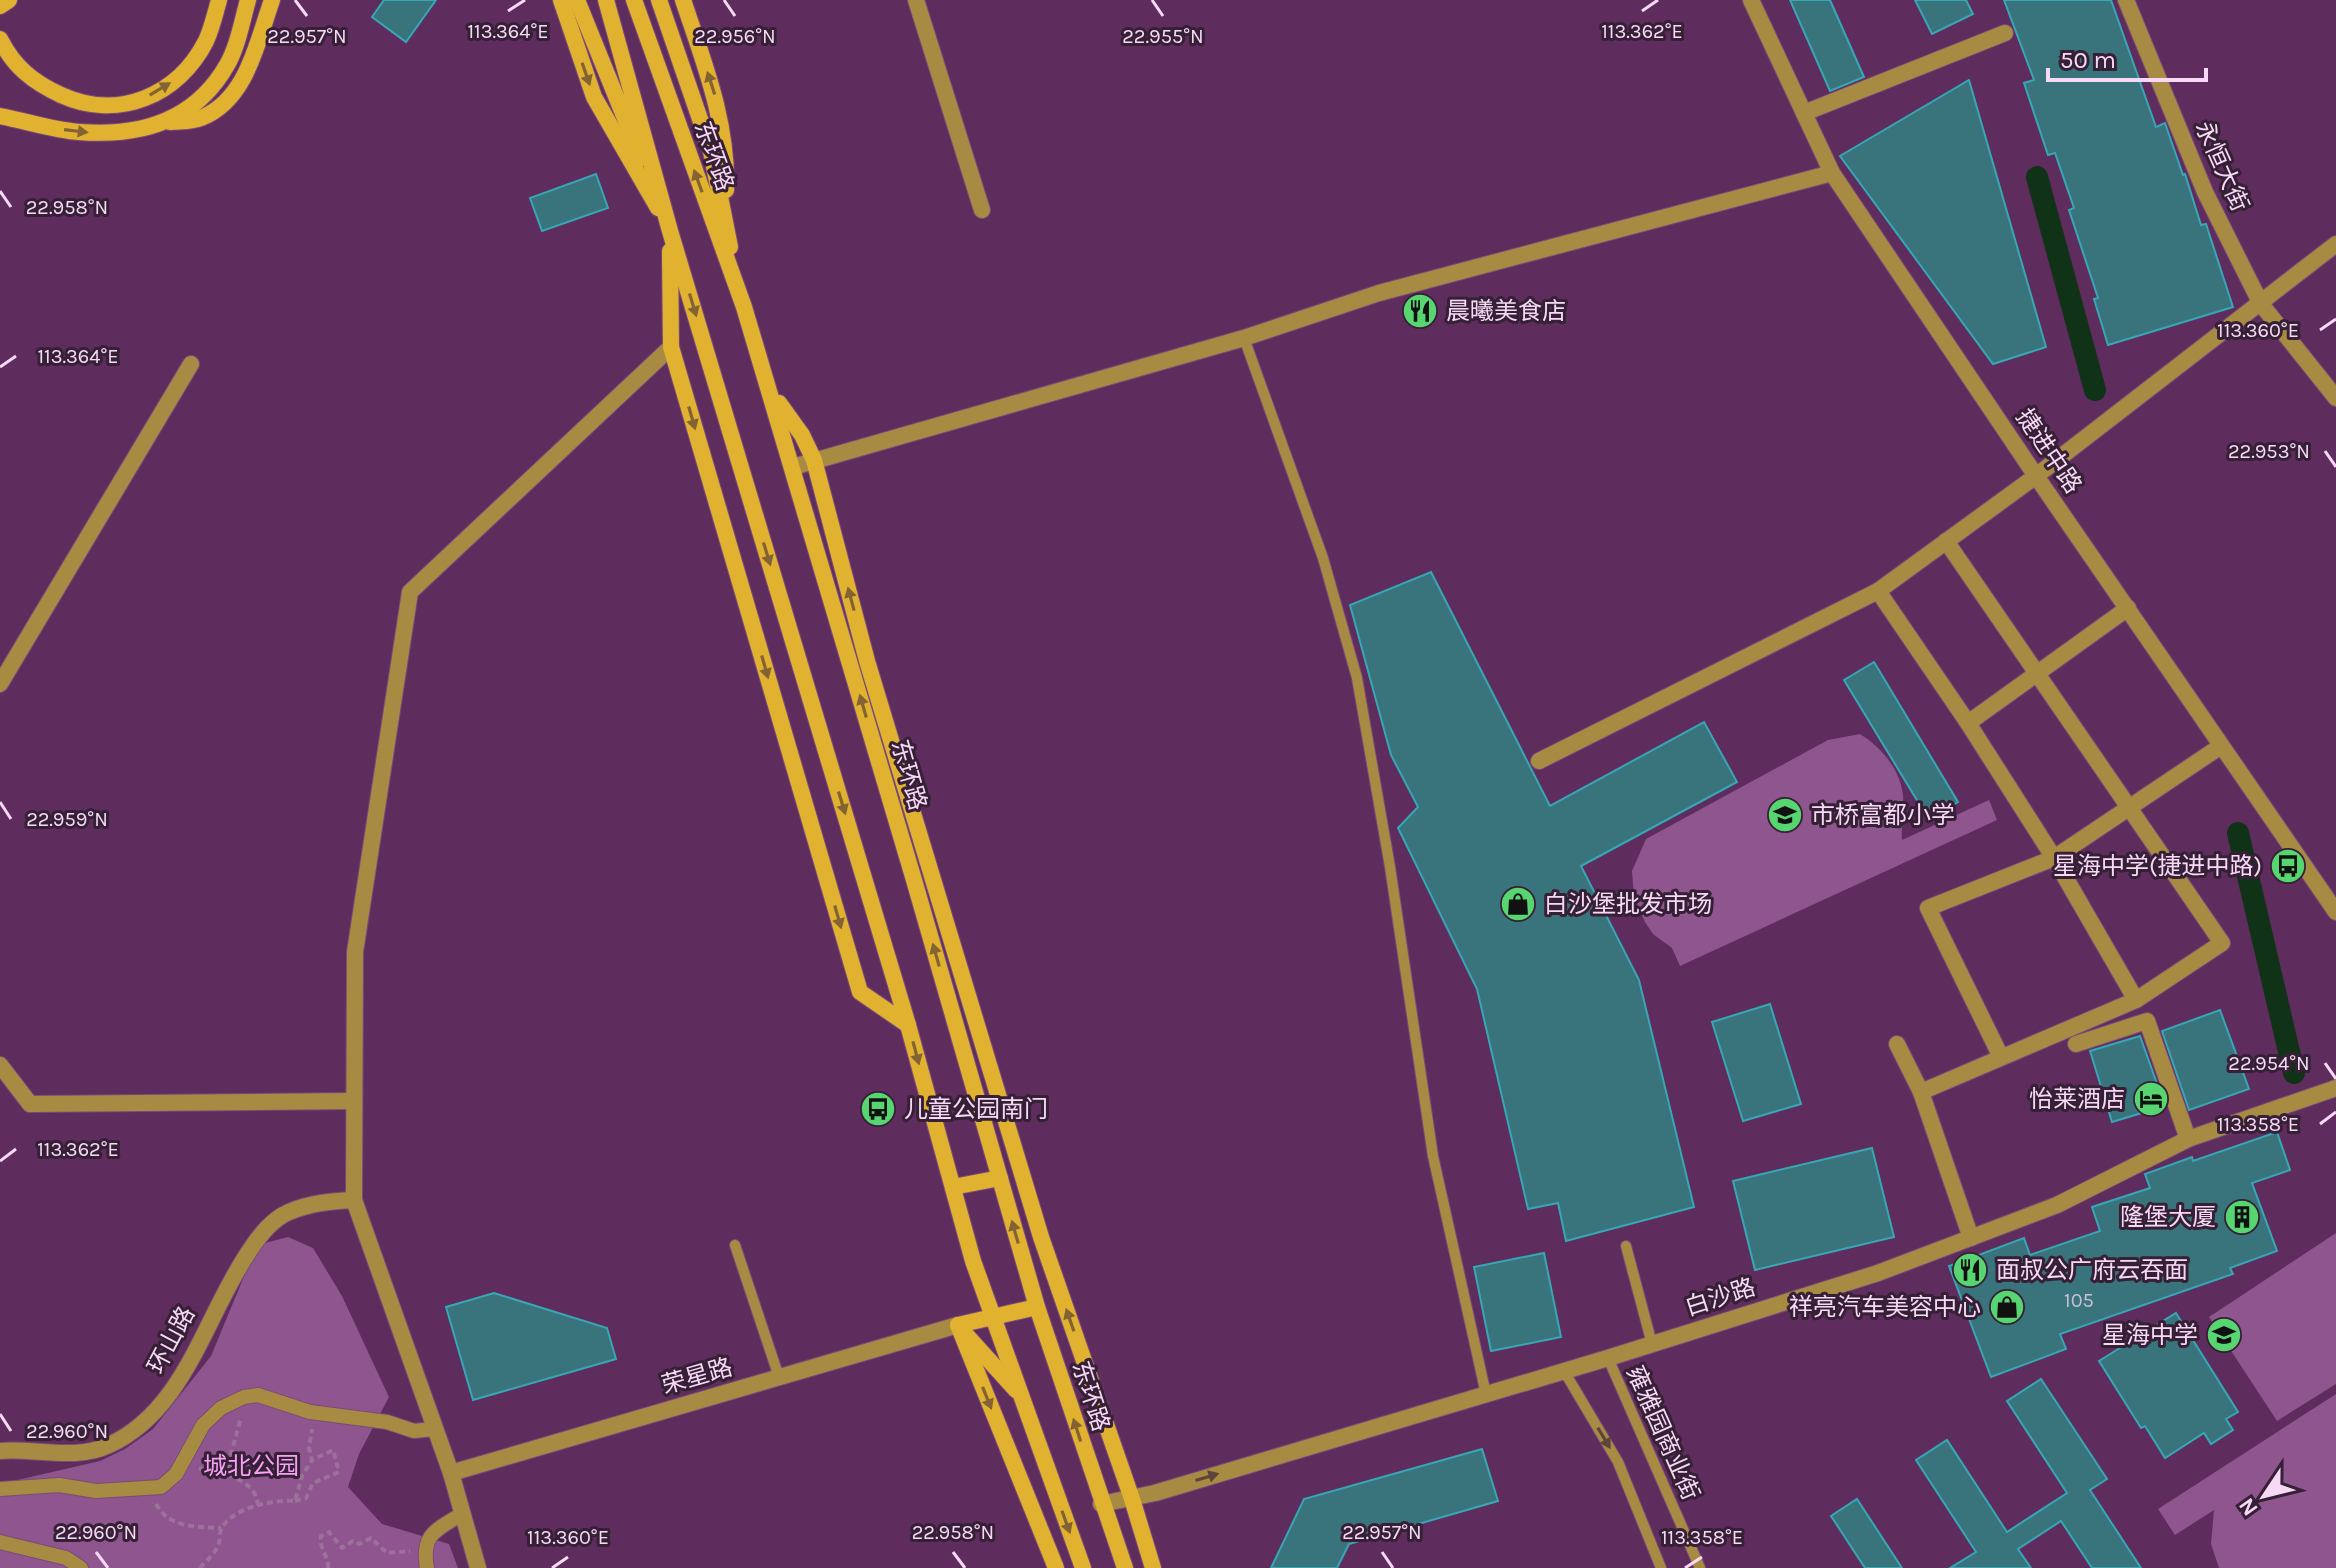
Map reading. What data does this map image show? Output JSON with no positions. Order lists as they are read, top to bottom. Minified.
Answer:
{"streets":{"main road":["东环路"],"street":["永恒大街","捷进中路","白沙路","环山路","荣星路"],"lane":["雍雅园商业街"]},"crossings":[["东环路","白沙路"],["白沙路","雍雅园商业街"]],"parks":["城北公园"],"places":{"restaurant":["晨曦美食店","面叔公广府云吞面"],"school or university":["市桥富都小学","星海中学"],"bus stop":["星海中学(捷进中路)","儿童公园南门"],"shop":["白沙堡批发市场","祥亮汽车美容中心"],"hotel":["怡莱酒店"],"building":["隆堡大厦"]},"house_numbers":["105"],"scale_bar":"50 m","north":"bottom left","coordinates":["113.364°E","113.362°E","22.957°N","22.956°N","22.955°N","22.958°N","113.360°E","22.953°N","22.959°N","22.954°N","113.358°E","22.960°N"]}
